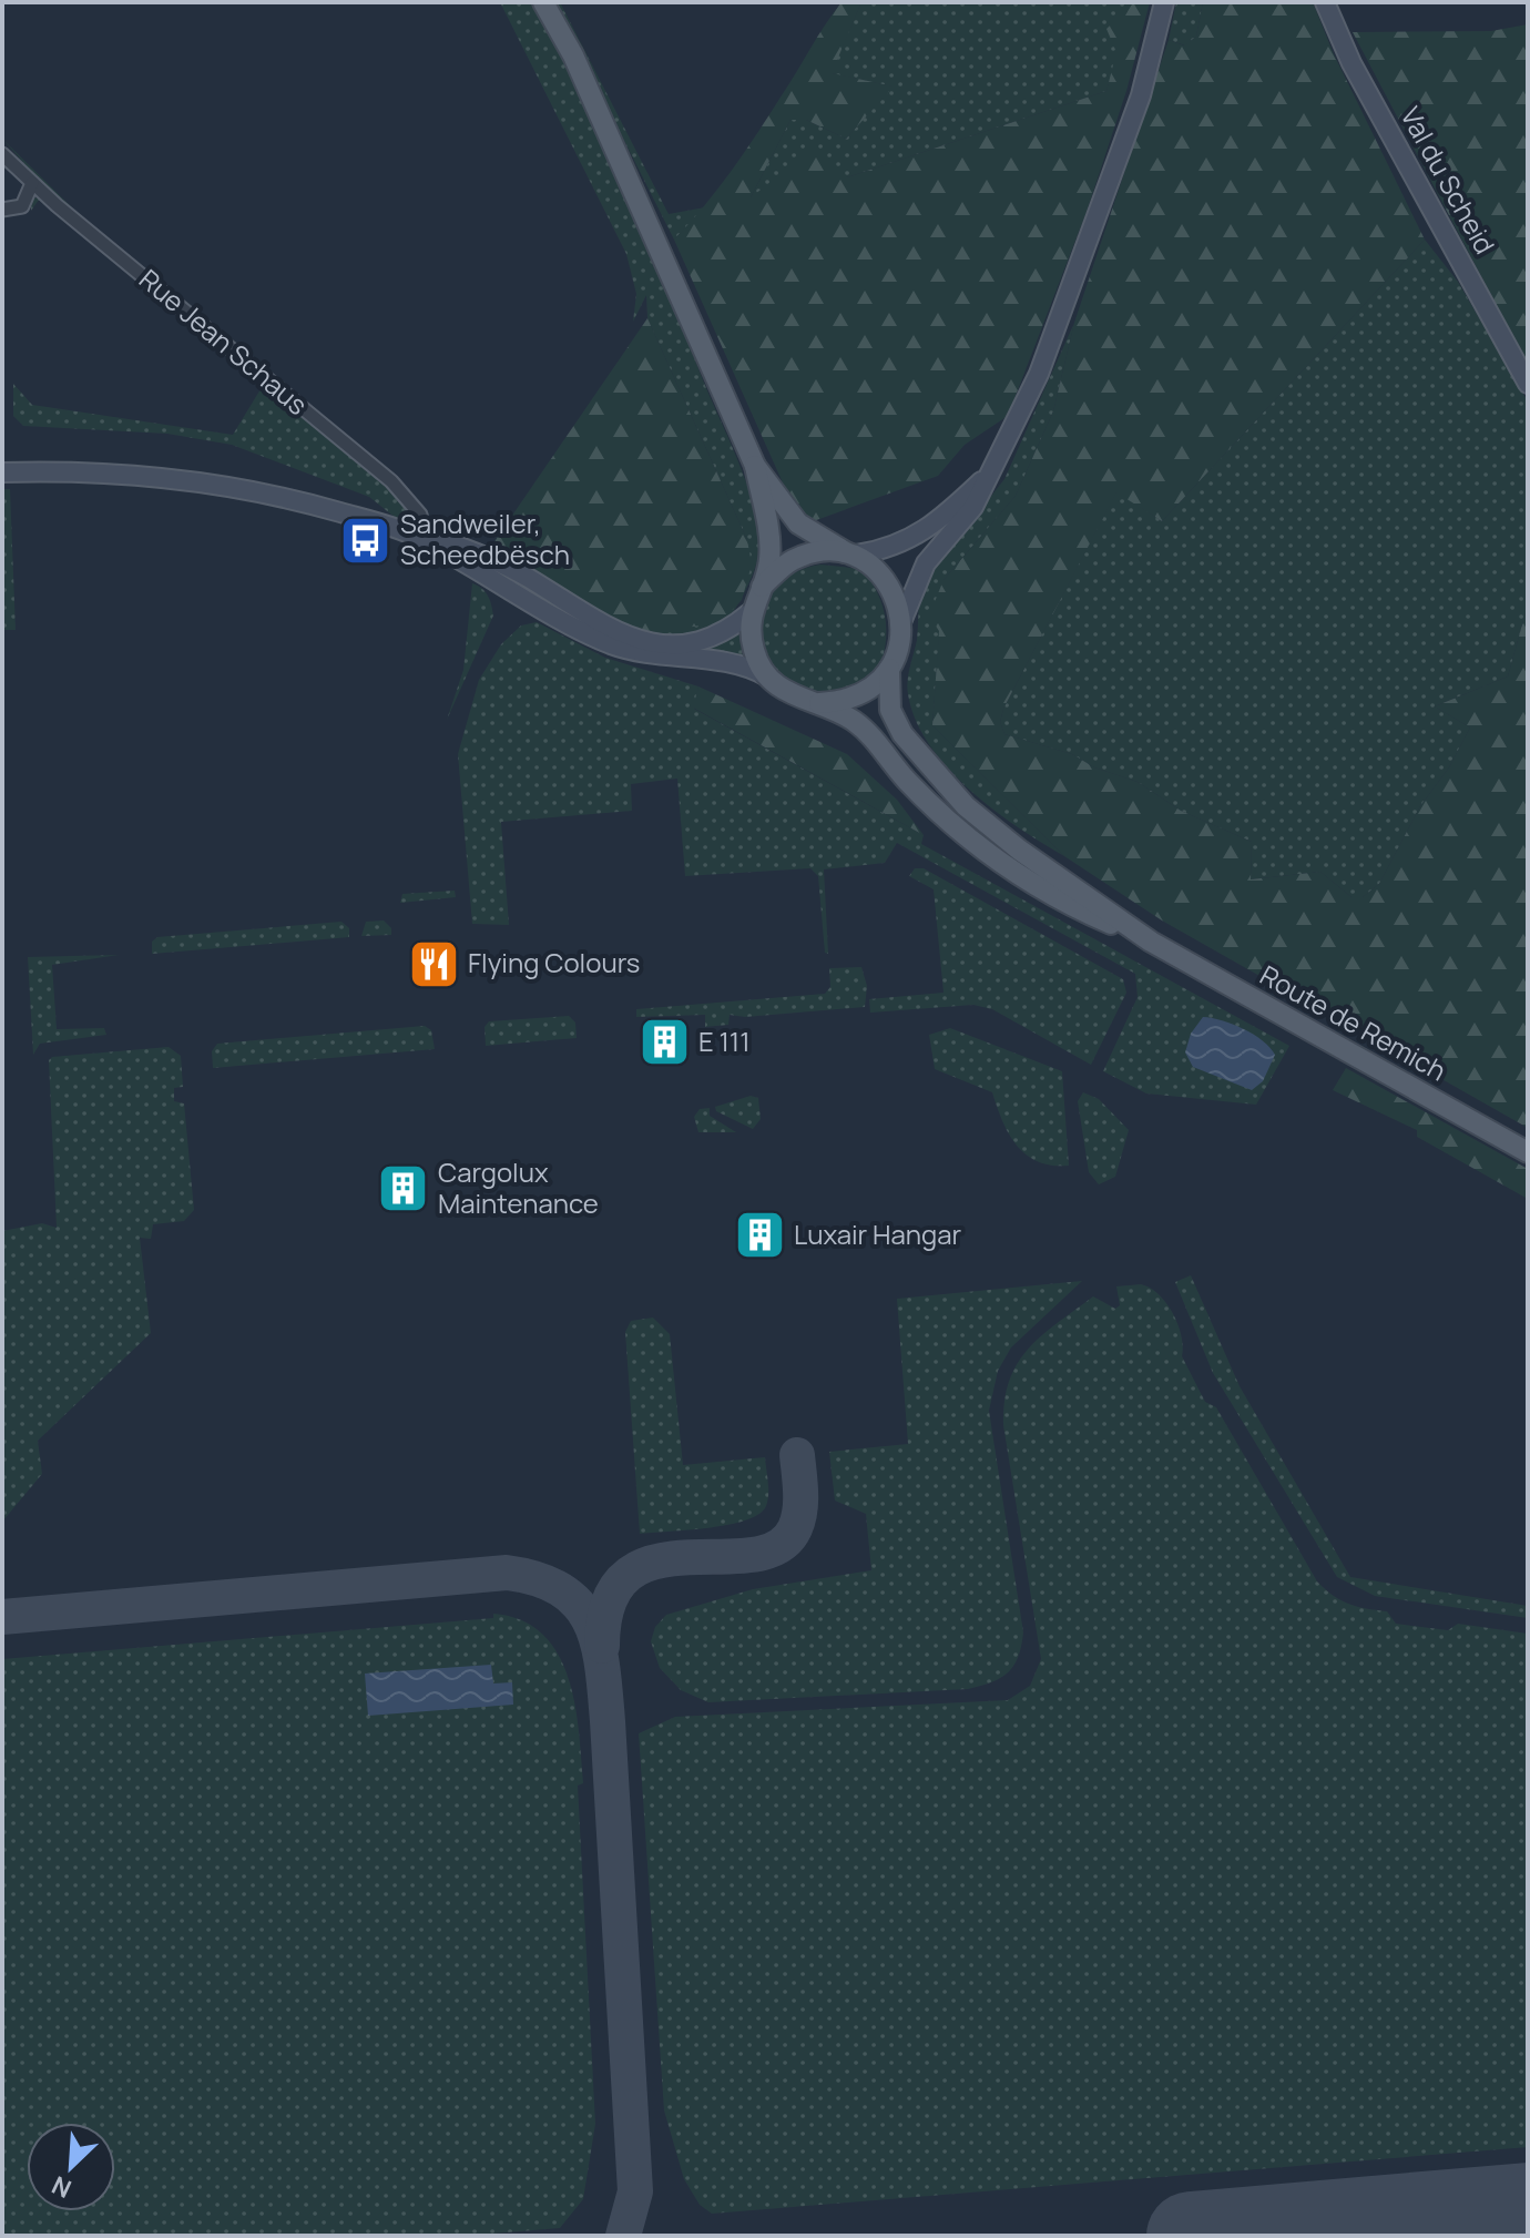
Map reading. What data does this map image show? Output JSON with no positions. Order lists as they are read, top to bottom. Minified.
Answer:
{"streets":{"main road":["Val du Scheid","Route de Remich"],"street":["Rue Jean Schaus"]},"places":{"bus stop":["Sandweiler, Scheedbësch"],"restaurant":["Flying Colours"],"building":["E 111","Cargolux Maintenance","Luxair Hangar"]},"north":"bottom left"}
